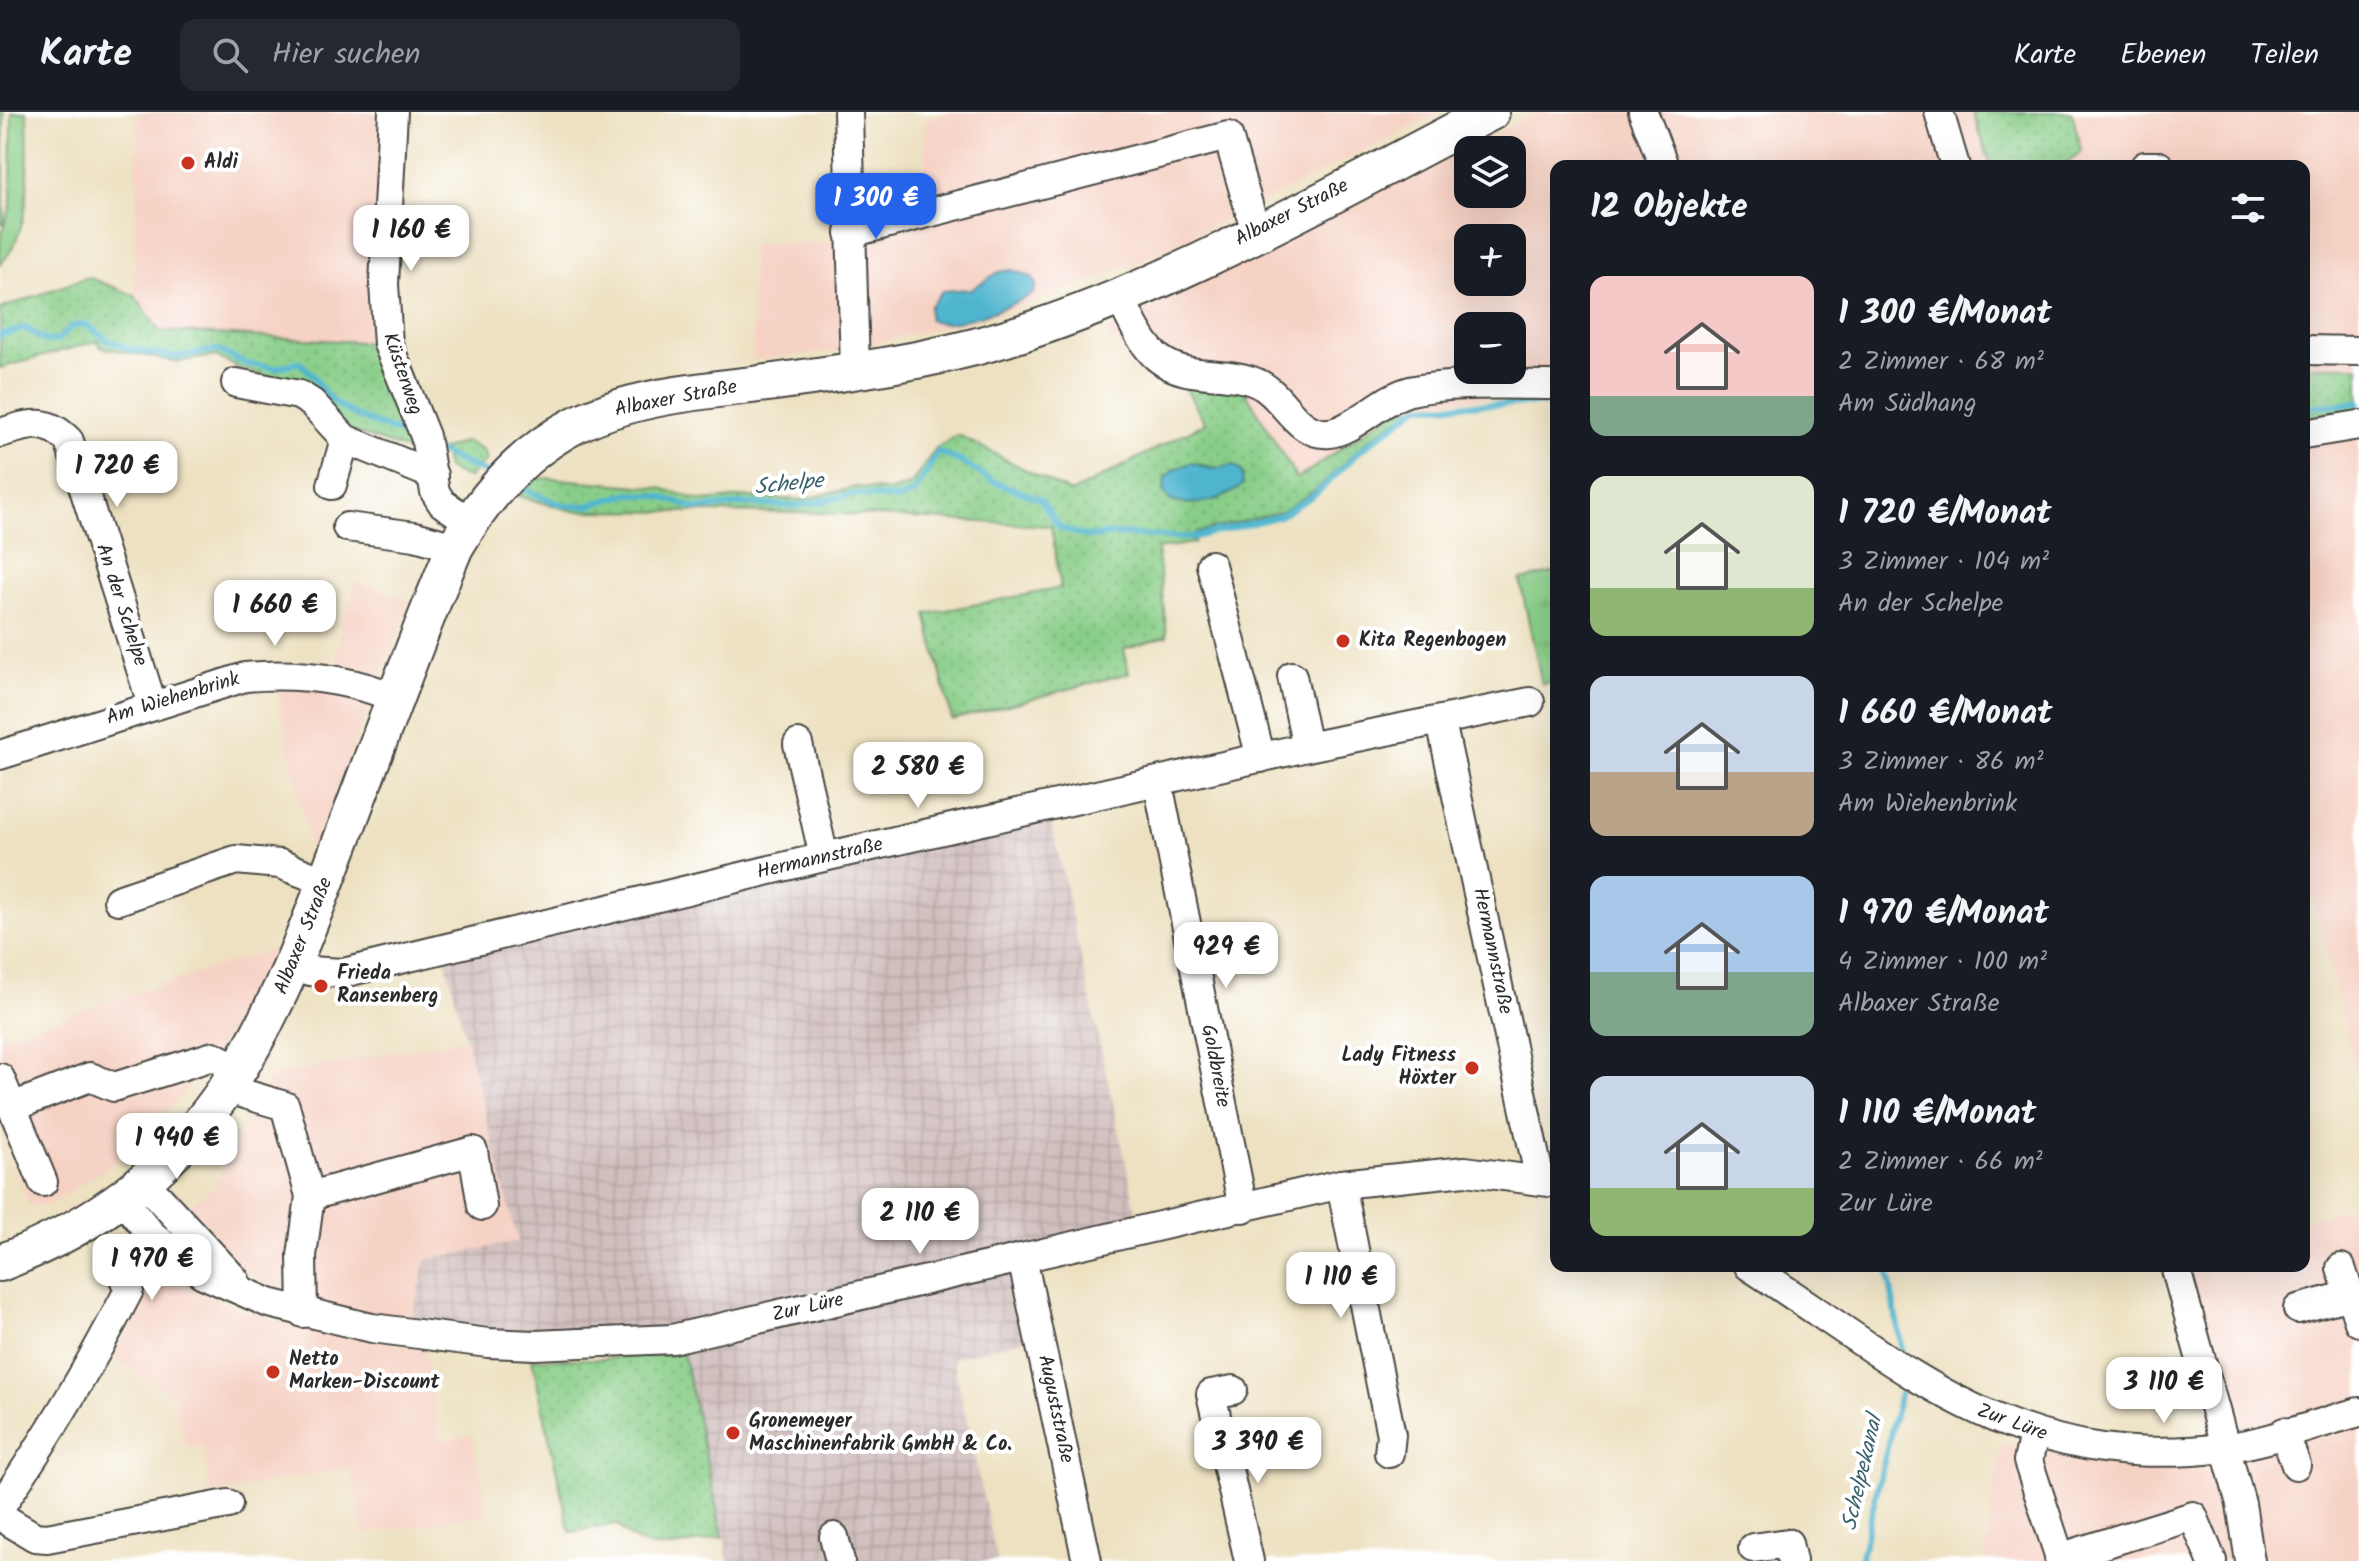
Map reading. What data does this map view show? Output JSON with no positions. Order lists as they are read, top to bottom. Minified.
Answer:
{"streets":{"main road":["Albaxer Straße"],"street":["Küsterweg","An der Schelpe","Am Wiehenbrink","Hermannstraße","Goldbreite","Zur Lüre","Auguststraße"]},"crossings":[["Albaxer Straße","Küsterweg"],["Albaxer Straße","Am Wiehenbrink"],["Albaxer Straße","Hermannstraße"],["Albaxer Straße","Zur Lüre"],["An der Schelpe","Am Wiehenbrink"],["Hermannstraße","Goldbreite"],["Hermannstraße","Zur Lüre"],["Goldbreite","Zur Lüre"],["Zur Lüre","Auguststraße"]],"water":["Schelpe","Schelpekanal"],"places":["Aldi","Kita Regenbogen","Frieda Ransenberg","Lady Fitness Höxter","Netto Marken-Discount","Gronemeyer Maschinenfabrik GmbH & Co."],"page":{"header":"Karte","search":"Hier suchen","nav":["Karte","Ebenen","Teilen"],"map_buttons":["+","−"],"heading":"12 Objekte","price":["1 300 €","1 160 €","1 720 €","1 660 €","2 580 €","929 €","1 940 €","2 110 €","1 970 €","1 110 €","3 110 €","3 390 €"],"list":[{"name":"1 300 €/Monat","note":"2 Zimmer · 68 m² · Am Südhang"},{"name":"1 720 €/Monat","note":"3 Zimmer · 104 m² · An der Schelpe"},{"name":"1 660 €/Monat","note":"3 Zimmer · 86 m² · Am Wiehenbrink"},{"name":"1 970 €/Monat","note":"4 Zimmer · 100 m² · Albaxer Straße"},{"name":"1 110 €/Monat","note":"2 Zimmer · 66 m² · Zur Lüre"}]}}
